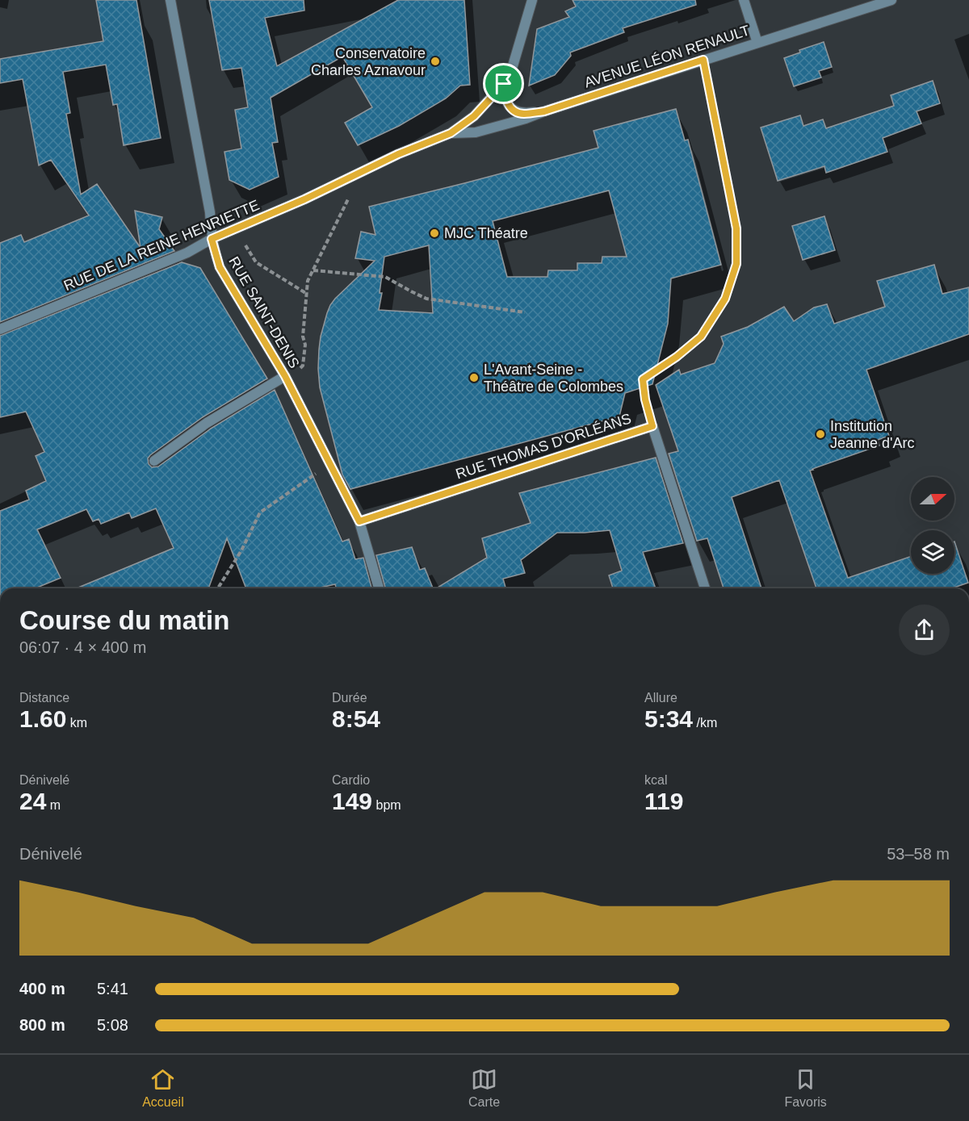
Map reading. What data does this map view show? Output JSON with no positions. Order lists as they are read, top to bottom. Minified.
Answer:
{"streets":{"street":["AVENUE LÉON RENAULT","RUE DE LA REINE HENRIETTE","RUE SAINT-DENIS","RUE THOMAS D'ORLÉANS"]},"crossings":[["AVENUE LÉON RENAULT","RUE DE LA REINE HENRIETTE"],["RUE DE LA REINE HENRIETTE","RUE SAINT-DENIS"],["RUE SAINT-DENIS","RUE THOMAS D'ORLÉANS"]],"places":["Conservatoire Charles Aznavour","MJC Théatre","L'Avant-Seine - Théâtre de Colombes","Institution Jeanne d'Arc"],"north":"right","page":{"heading":["Course du matin","06:07 · 4 × 400 m"],"stats":[["Distance","1.60 km"],["Durée","8:54"],["Allure","5:34 /km"],["Dénivelé","24 m"],["Cardio","149 bpm"],["kcal","119"]],"chart":["Dénivelé","53–58 m"],"list":[{"name":"400 m","note":"5:41"},{"name":"800 m","note":"5:08"}],"tabs":["Accueil","Carte","Favoris"]}}
